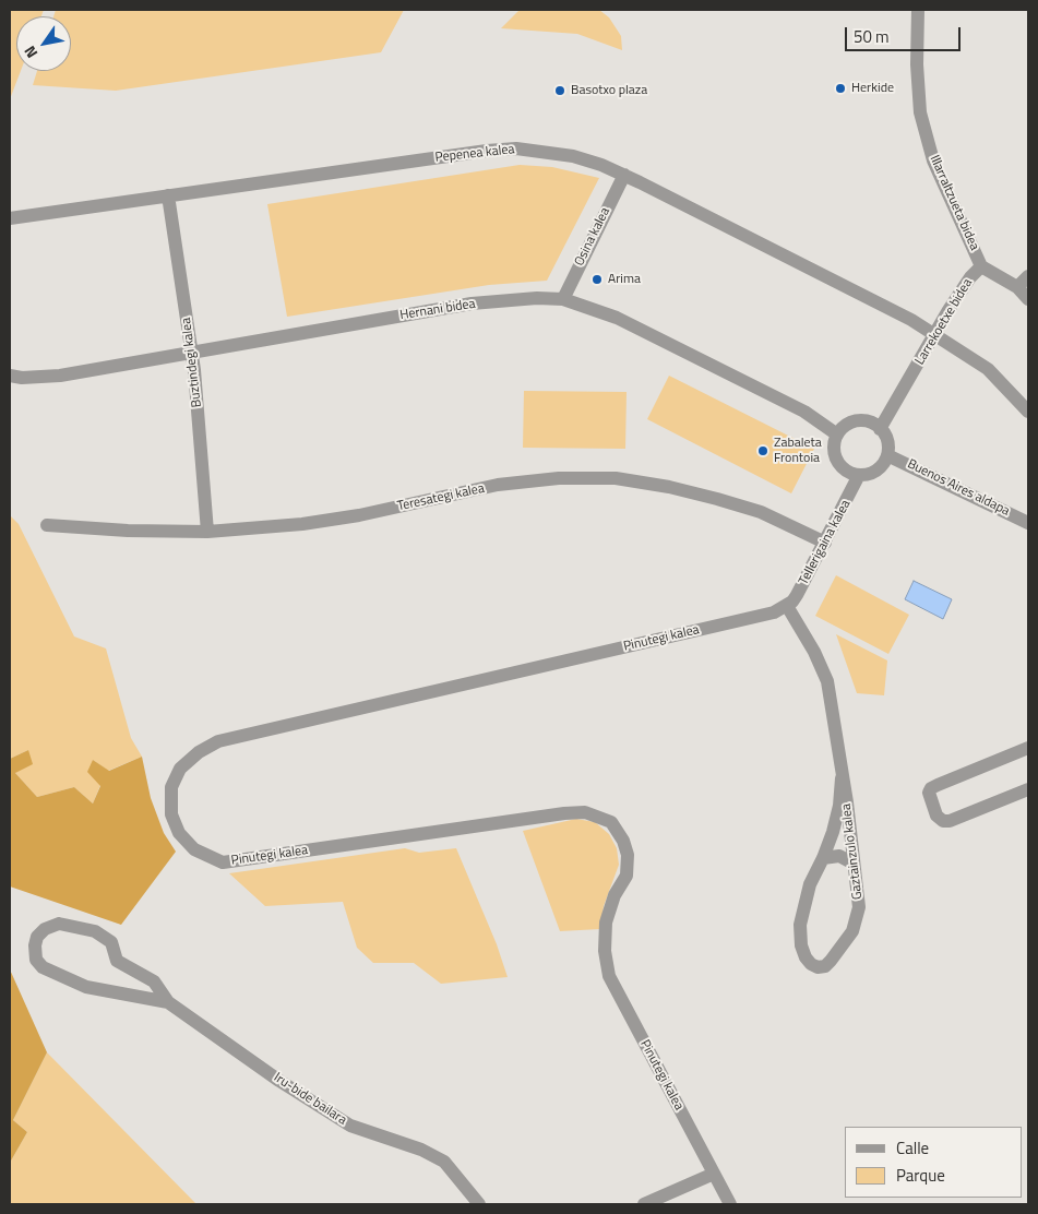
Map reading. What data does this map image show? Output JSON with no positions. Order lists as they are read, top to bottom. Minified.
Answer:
{"streets":{"street":["Pepenea kalea","Illarraltzueta bidea","Osina kalea","Hernani bidea","Larrekoetxe bidea","Buztindegi kalea","Buenos Aires aldapa","Teresategi kalea","Tellerigaina kalea","Pinutegi kalea","Gaztainzulo kalea","Iru-bide bailara"]},"crossings":[["Pepenea kalea","Osina kalea"],["Pepenea kalea","Larrekoetxe bidea"],["Pepenea kalea","Buztindegi kalea"],["Illarraltzueta bidea","Larrekoetxe bidea"],["Osina kalea","Hernani bidea"],["Hernani bidea","Larrekoetxe bidea"],["Hernani bidea","Buztindegi kalea"],["Hernani bidea","Buenos Aires aldapa"],["Hernani bidea","Tellerigaina kalea"],["Larrekoetxe bidea","Buenos Aires aldapa"],["Larrekoetxe bidea","Tellerigaina kalea"],["Buztindegi kalea","Teresategi kalea"],["Buenos Aires aldapa","Tellerigaina kalea"],["Teresategi kalea","Tellerigaina kalea"],["Tellerigaina kalea","Pinutegi kalea"],["Tellerigaina kalea","Gaztainzulo kalea"],["Pinutegi kalea","Gaztainzulo kalea"]],"places":["Herkide","Basotxo plaza","Arima","Zabaleta Frontoia"],"legend":["Calle","Parque"],"scale_bar":"50 m","north":"bottom left"}
